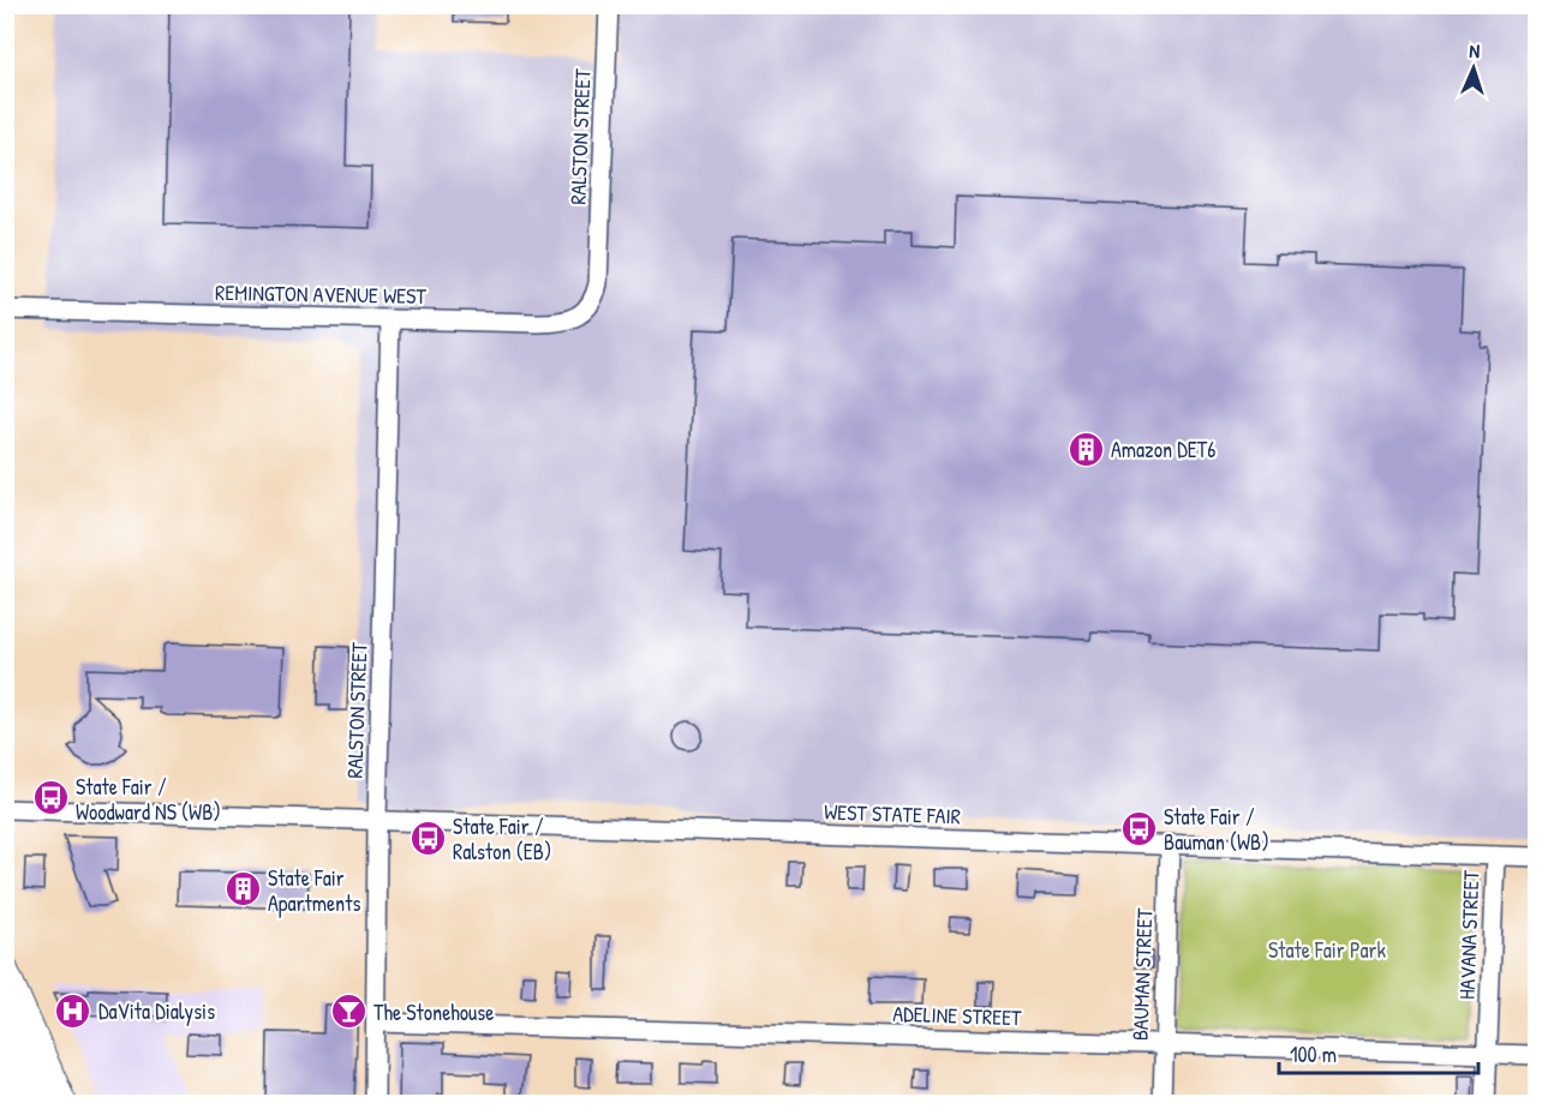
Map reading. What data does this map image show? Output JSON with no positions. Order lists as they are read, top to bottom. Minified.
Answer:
{"streets":{"street":["RALSTON STREET","REMINGTON AVENUE WEST","WEST STATE FAIR","HAVANA STREET","BAUMAN STREET","ADELINE STREET"]},"crossings":[["RALSTON STREET","REMINGTON AVENUE WEST"],["RALSTON STREET","WEST STATE FAIR"],["RALSTON STREET","ADELINE STREET"],["WEST STATE FAIR","HAVANA STREET"],["WEST STATE FAIR","BAUMAN STREET"],["HAVANA STREET","ADELINE STREET"],["BAUMAN STREET","ADELINE STREET"]],"parks":["State Fair Park"],"places":{"building":["Amazon DET6","State Fair Apartments"],"bus stop":["State Fair / Woodward NS (WB)","State Fair / Bauman (WB)","State Fair / Ralston (EB)"],"hospital":["DaVita Dialysis"],"bar":["The Stonehouse"]},"scale_bar":"100 m","north":"top"}
